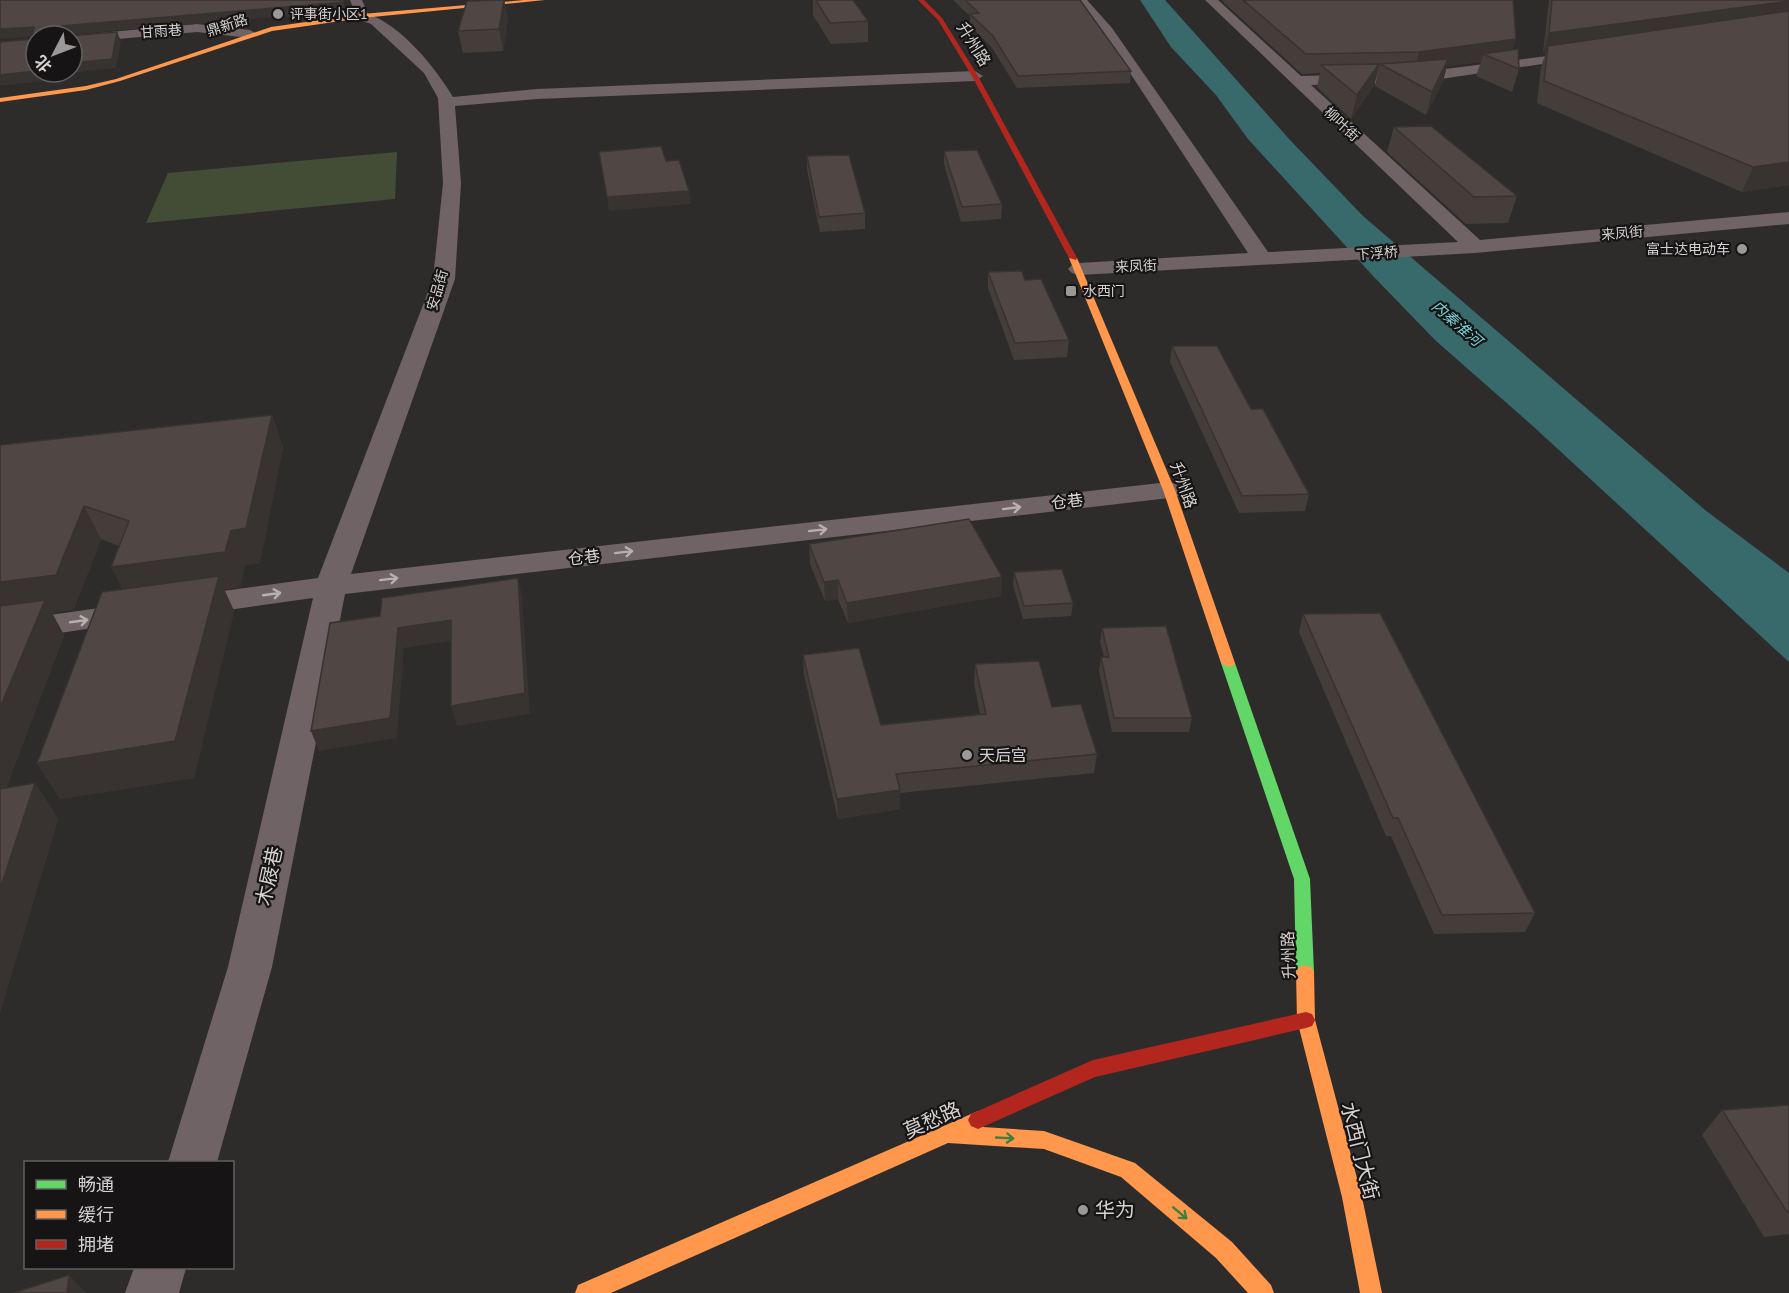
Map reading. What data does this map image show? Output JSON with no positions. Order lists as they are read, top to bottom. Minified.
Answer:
{"streets":{"main road":["鼎新路","升州路","莫愁路","水西门大街"],"street":["甘雨巷","柳叶街","来凤街","下浮桥","安品街","仓巷","木屐巷"]},"crossings":[["鼎新路","甘雨巷"],["鼎新路","安品街"],["升州路","来凤街"],["升州路","仓巷"],["升州路","莫愁路"],["升州路","水西门大街"],["柳叶街","来凤街"],["来凤街","下浮桥"],["安品街","仓巷"],["安品街","木屐巷"],["仓巷","木屐巷"],["莫愁路","水西门大街"]],"one_way":["仓巷"],"water":["内秦淮河"],"places":{"other":["评事街小区1","富士达电动车","天后宫","华为"],"transit":["水西门"]},"legend":["畅通","缓行","拥堵"],"north":"bottom left"}
